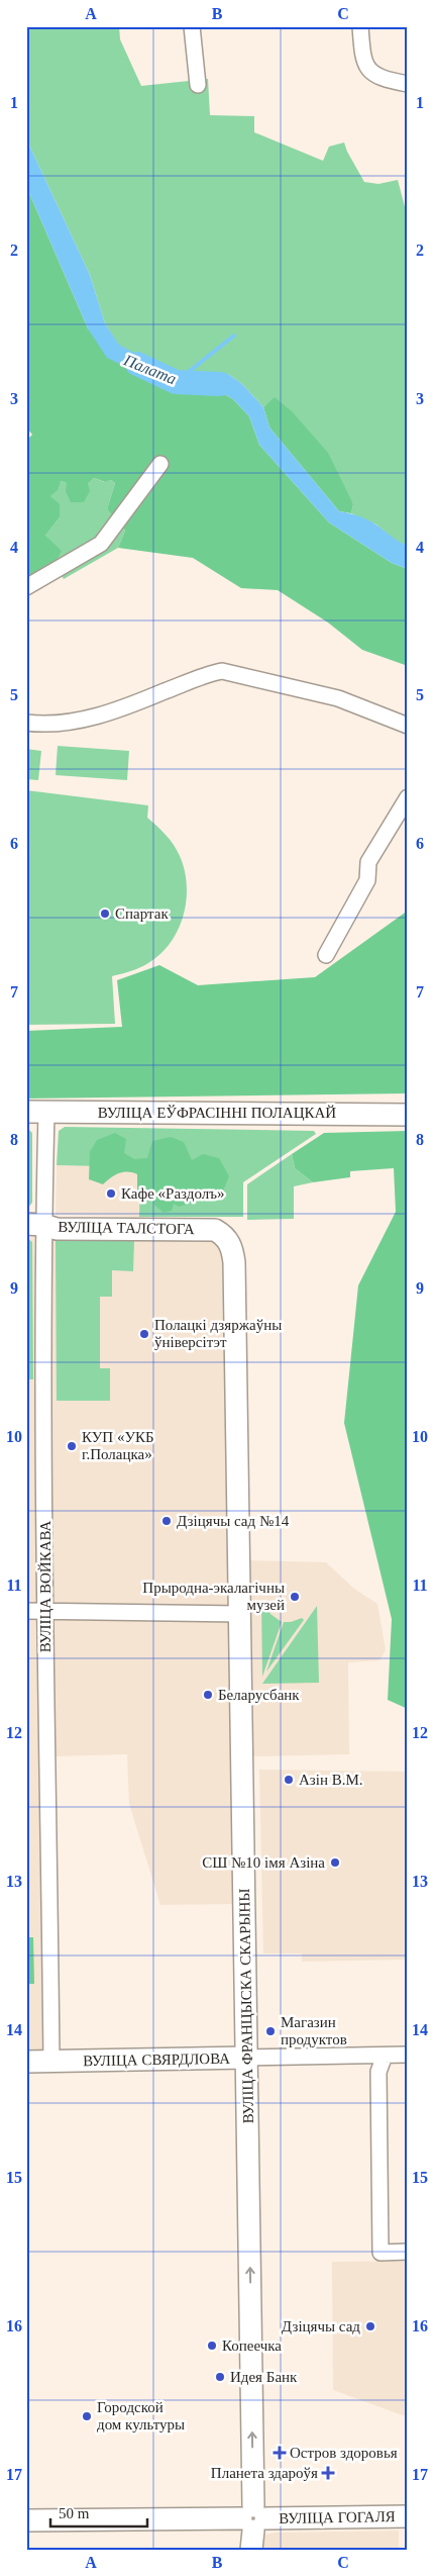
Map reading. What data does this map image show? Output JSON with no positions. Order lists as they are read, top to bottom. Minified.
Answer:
{"streets":{"street":["ВУЛІЦА ЕЎФРАСІННІ ПОЛАЦКАЙ","ВУЛІЦА ТАЛСТОГА","ВУЛІЦА ВОЙКАВА","ВУЛІЦА ФРАНЦЫСКА СКАРЫНЫ","ВУЛІЦА СВЯРДЛОВА","ВУЛІЦА ГОГАЛЯ"]},"crossings":[["ВУЛІЦА ЕЎФРАСІННІ ПОЛАЦКАЙ","ВУЛІЦА ВОЙКАВА"],["ВУЛІЦА ТАЛСТОГА","ВУЛІЦА ВОЙКАВА"],["ВУЛІЦА ТАЛСТОГА","ВУЛІЦА ФРАНЦЫСКА СКАРЫНЫ"],["ВУЛІЦА ВОЙКАВА","ВУЛІЦА СВЯРДЛОВА"],["ВУЛІЦА ФРАНЦЫСКА СКАРЫНЫ","ВУЛІЦА СВЯРДЛОВА"],["ВУЛІЦА ФРАНЦЫСКА СКАРЫНЫ","ВУЛІЦА ГОГАЛЯ"]],"one_way":["ВУЛІЦА ФРАНЦЫСКА СКАРЫНЫ"],"water":["Палата"],"places":{"other":["Спартак","Кафе «Раздолъ»","Полацкі дзяржаўны ўніверсітэт","КУП «УКБ г.Полацка»","Дзіцячы сад №14","Прыродна-экалагічны музей","Беларусбанк","Азін В.М.","СШ №10 імя Азіна","Магазин продуктов","Дзіцячы сад","Копеечка","Идея Банк","Городской дом культуры"],"health":["Остров здоровья","Планета здароўя"]},"scale_bar":"50 m","grid":{"columns":["A","B","C"],"rows":["1","2","3","4","5","6","7","8","9","10","11","12","13","14","15","16","17"]}}
